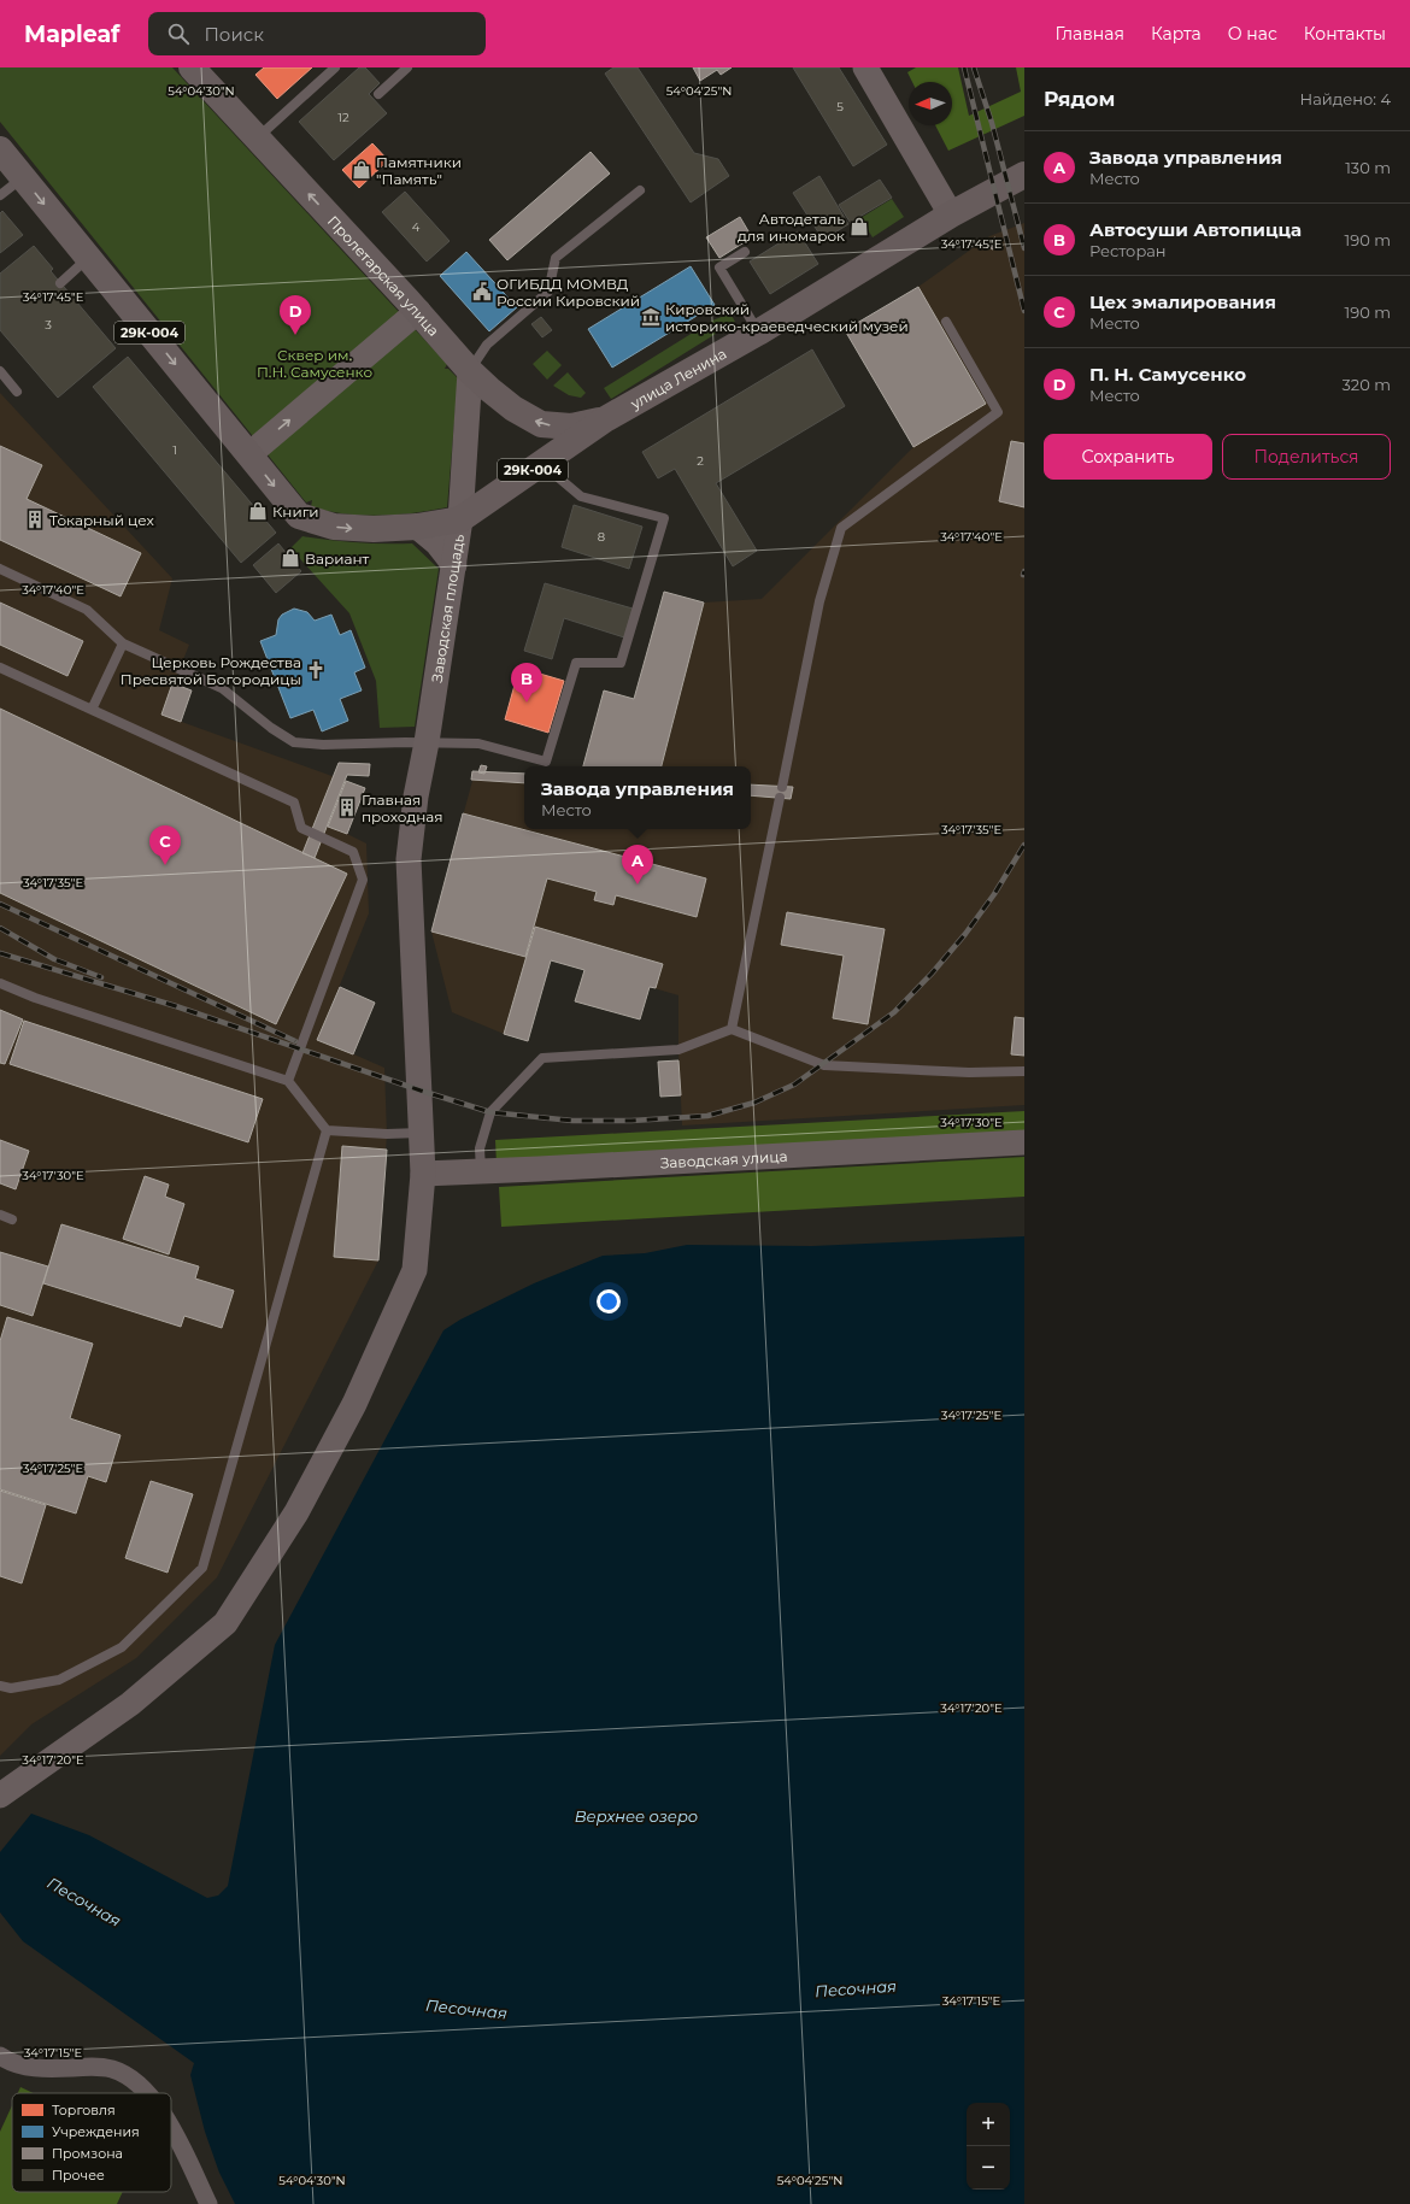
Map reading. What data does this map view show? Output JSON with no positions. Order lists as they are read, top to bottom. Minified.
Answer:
{"streets":{"main road":["Пролетарская улица","29К-004","улица Ленина","Заводская площадь","Заводская улица"]},"crossings":[["Пролетарская улица","29К-004"],["Пролетарская улица","улица Ленина"],["29К-004","улица Ленина"],["29К-004","Заводская площадь"],["Заводская площадь","Заводская улица"]],"water":["Верхнее озеро","Песочная"],"parks":["Сквер им. П.Н. Самусенко"],"places":{"shop":["Памятники \"Память\"","Автодеталь для иномарок","Книги","Вариант"],"public building":["ОГИБДД МОМВД России Кировский"],"museum":["Кировский историко-краеведческий музей"],"building":["Токарный цех","Главная проходная"],"church":["Церковь Рождества Пресвятой Богородицы"]},"house_numbers":["5","12","4","3","1","2","8"],"legend":["Торговля","Учреждения","Промзона","Прочее"],"north":"left","page":{"header":"Mapleaf","search":"Поиск","nav":["Главная","Карта","О нас","Контакты"],"heading":["Рядом","Найдено: 4"],"list":[{"mark":"A","name":"Завода управления","note":"Место","value":"130 m"},{"mark":"B","name":"Автосуши Автопицца","note":"Ресторан","value":"190 m"},{"mark":"C","name":"Цех эмалирования","note":"Место","value":"190 m"},{"mark":"D","name":"П. Н. Самусенко","note":"Место","value":"320 m"}],"pins":["D","B","C","A"],"buttons":["Сохранить","Поделиться"],"popup":["Завода управления","Место"],"map_buttons":["+","−"]},"coordinates":["54°04'30\"N","54°04'25\"N","34°17'45\"E","34°17'40\"E","34°17'35\"E","34°17'30\"E","34°17'25\"E","34°17'20\"E","34°17'15\"E"]}
